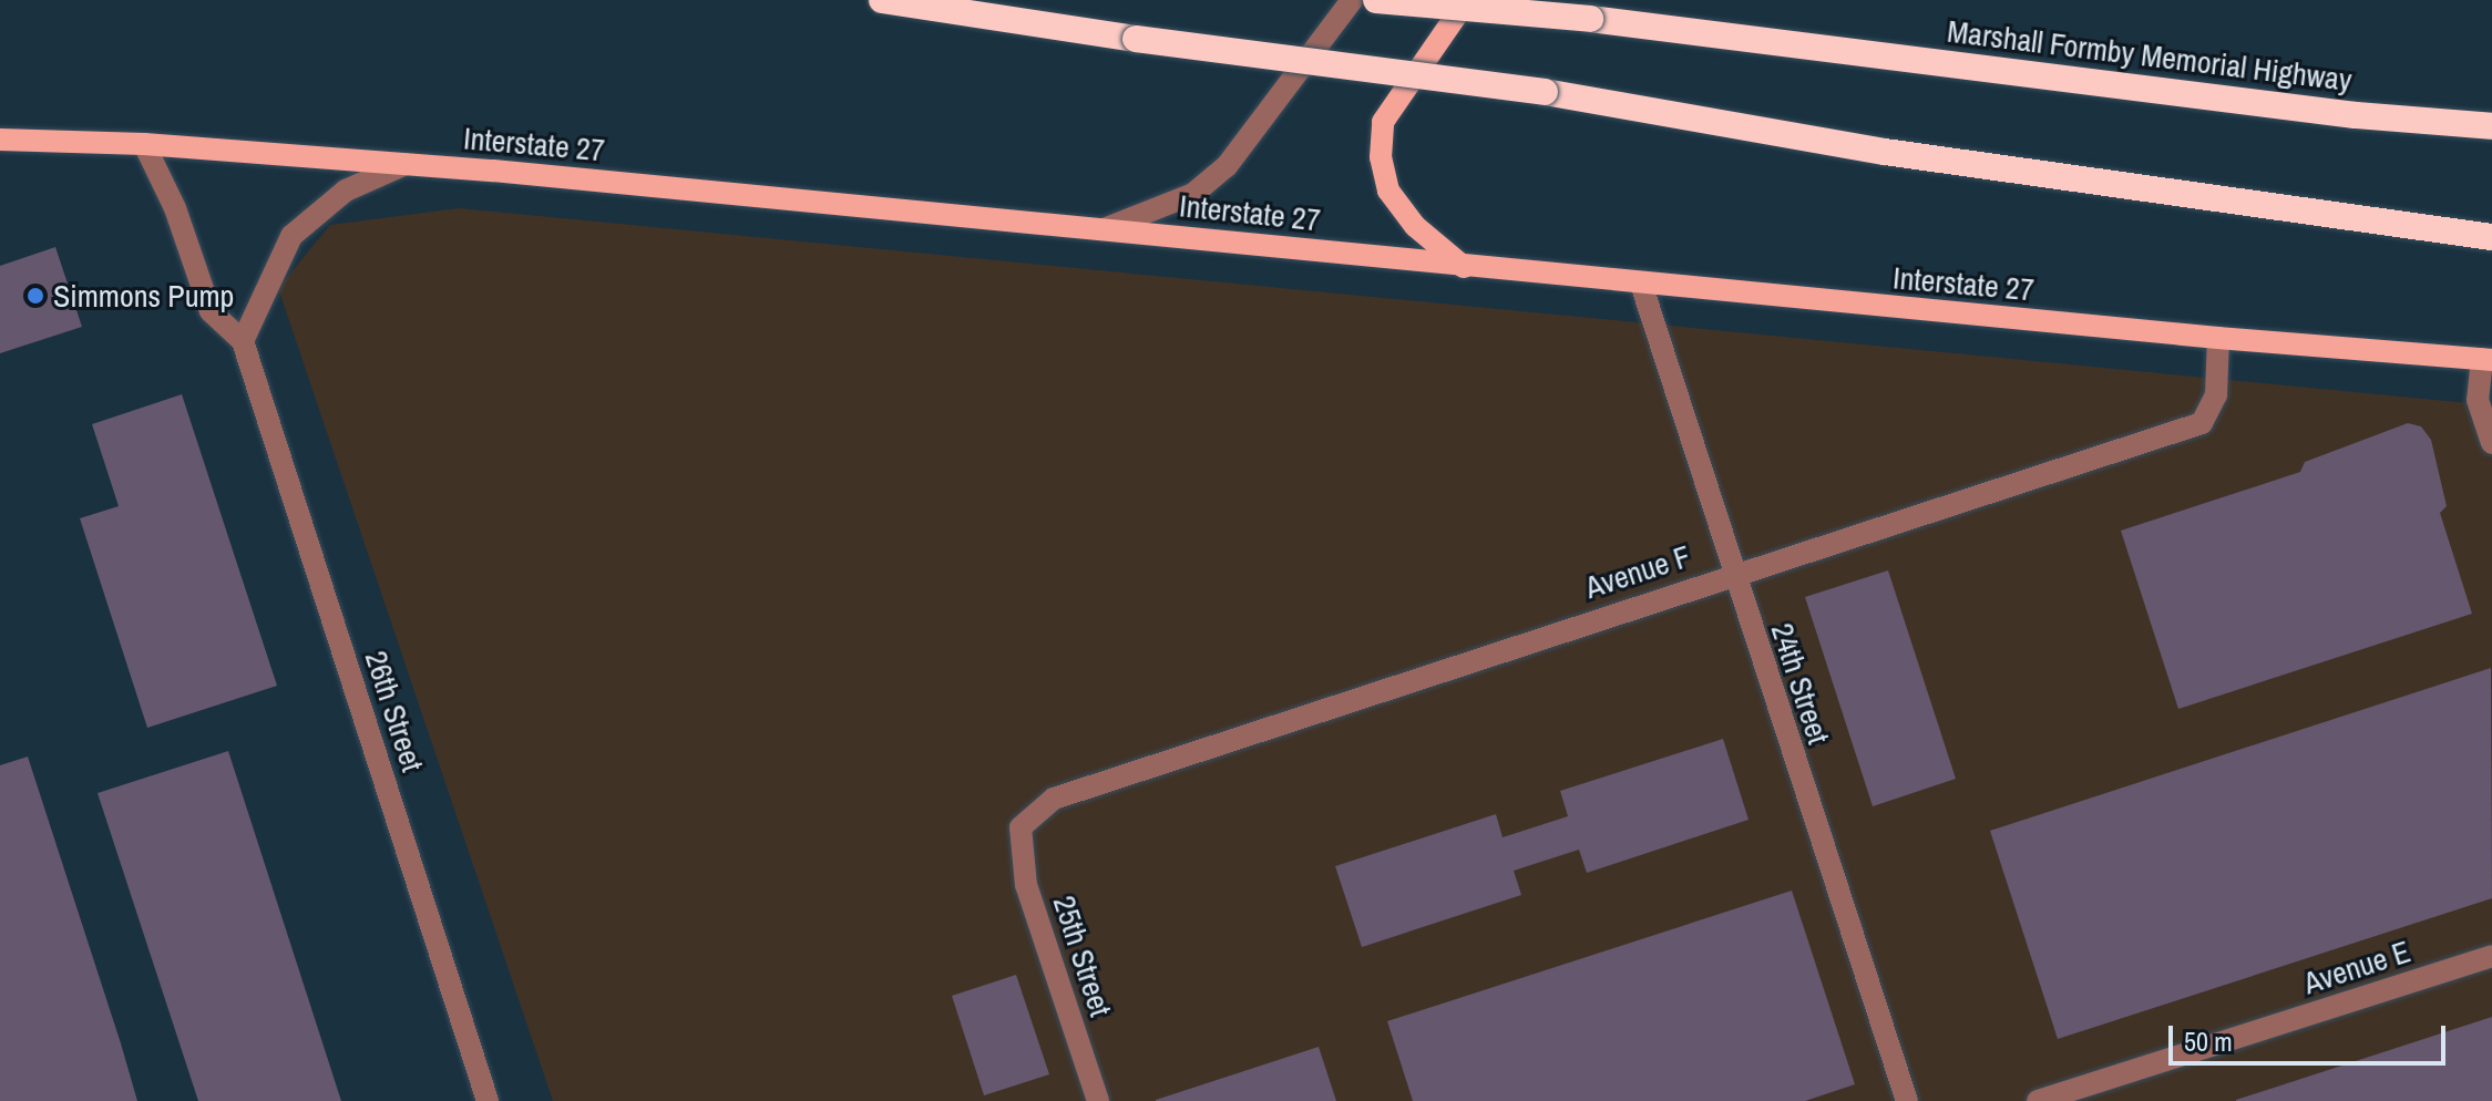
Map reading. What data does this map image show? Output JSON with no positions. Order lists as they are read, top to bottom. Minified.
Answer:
{"streets":{"highway":["Marshall Formby Memorial Highway"],"main road":["Interstate 27"],"street":["Avenue F","24th Street","26th Street","25th Street","Avenue E"]},"crossings":[["Interstate 27","Avenue F"],["Interstate 27","24th Street"],["Interstate 27","26th Street"],["Avenue F","24th Street"],["Avenue F","25th Street"]],"places":["Simmons Pump"],"scale_bar":"50 m"}
